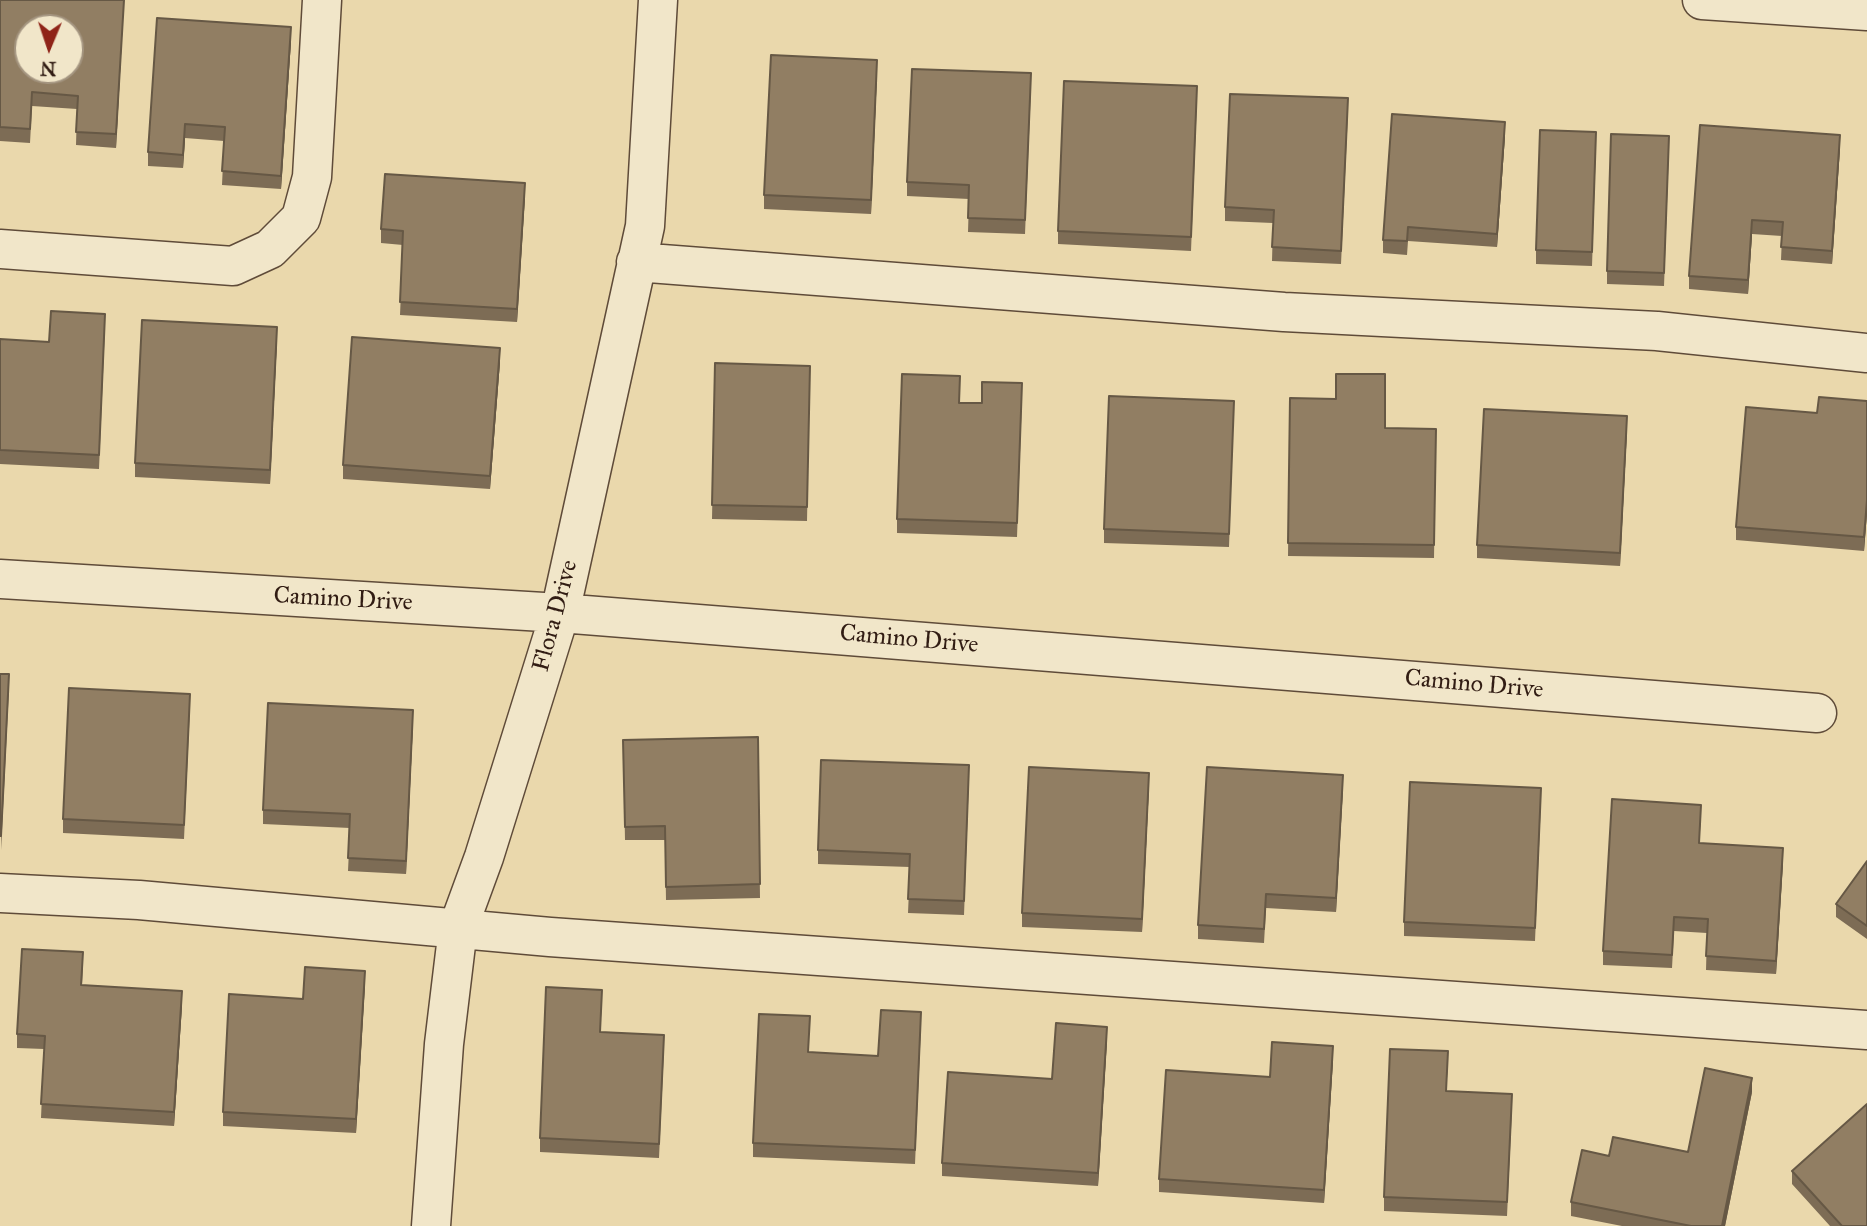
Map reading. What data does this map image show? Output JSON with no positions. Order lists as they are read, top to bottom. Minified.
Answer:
{"streets":{"street":["Camino Drive","Flora Drive"]},"crossings":[["Camino Drive","Flora Drive"]],"north":"bottom"}
